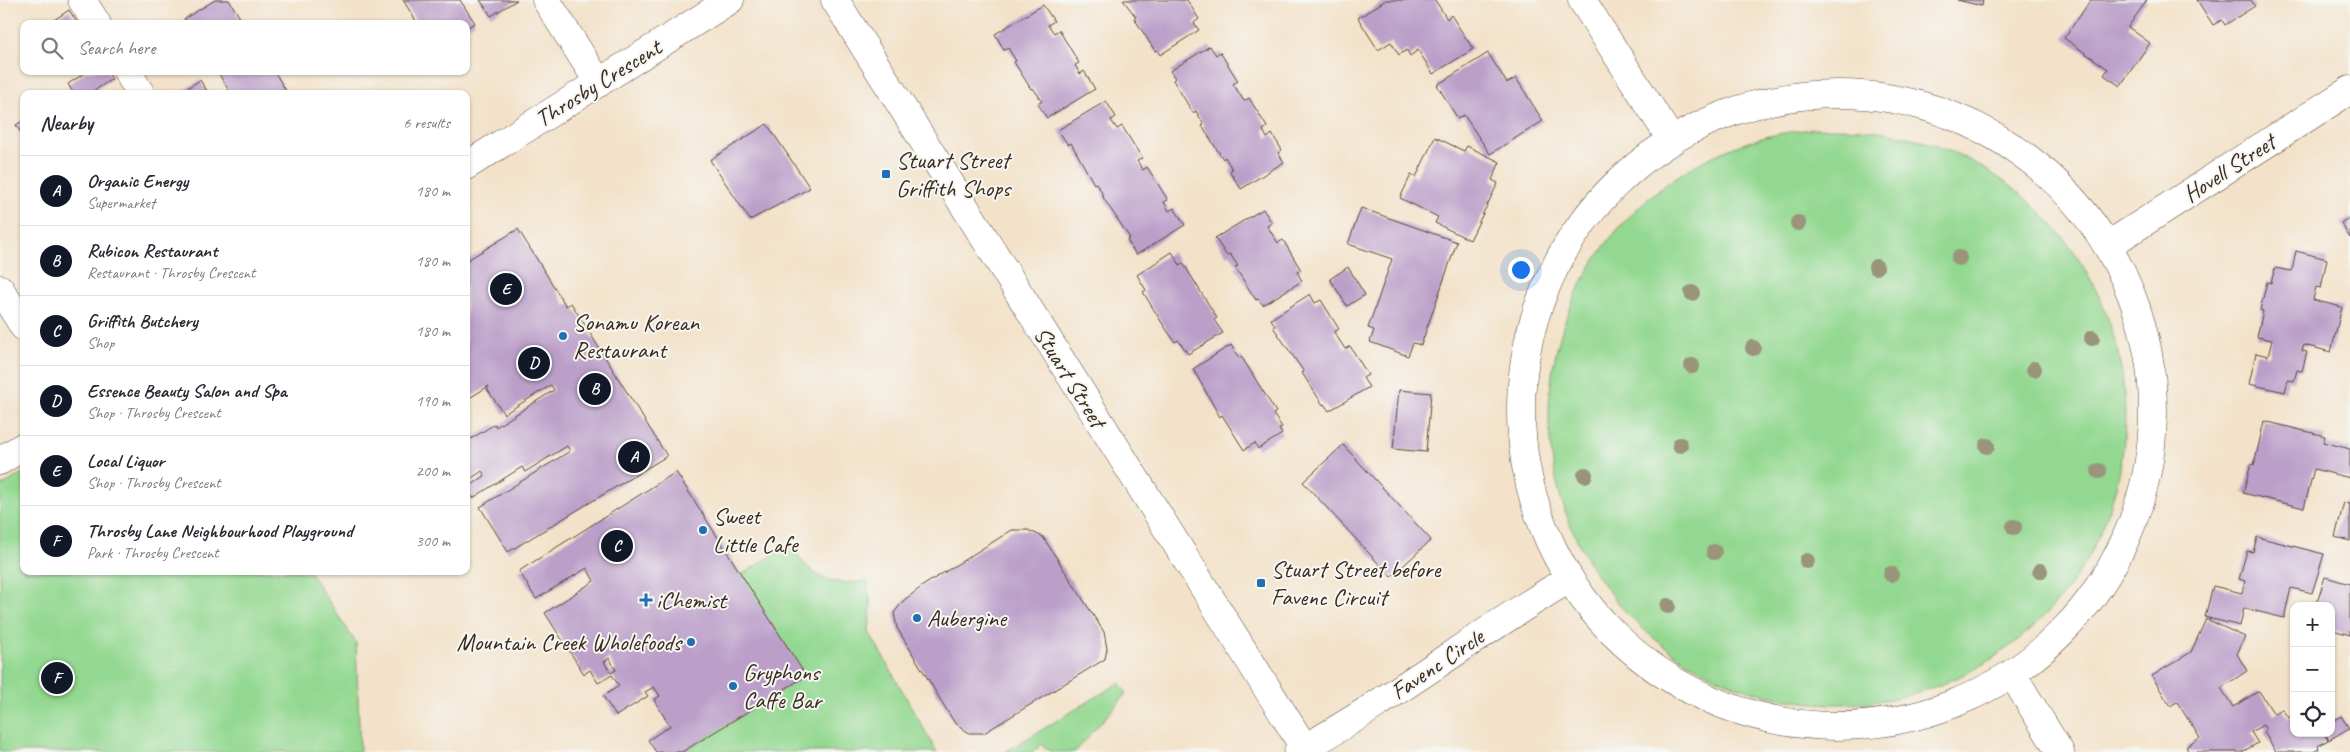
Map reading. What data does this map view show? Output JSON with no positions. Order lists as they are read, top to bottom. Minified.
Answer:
{"streets":{"street":["Throsby Crescent","Hovell Street","Stuart Street","Favenc Circle"]},"crossings":[["Stuart Street","Favenc Circle"]],"places":{"transit":["Stuart Street Griffith Shops","Stuart Street before Favenc Circuit"],"other":["Sonamu Korean Restaurant","Sweet Little Cafe","Aubergine","Mountain Creek Wholefoods","Gryphons Caffe Bar"],"health":["iChemist"]},"page":{"search":"Search here","heading":["Nearby","6 results"],"list":[{"mark":"A","name":"Organic Energy","note":"Supermarket","value":"180 m"},{"mark":"B","name":"Rubicon Restaurant","note":"Restaurant · Throsby Crescent","value":"180 m"},{"mark":"C","name":"Griffith Butchery","note":"Shop","value":"180 m"},{"mark":"D","name":"Essence Beauty Salon and Spa","note":"Shop · Throsby Crescent","value":"190 m"},{"mark":"E","name":"Local Liquor","note":"Shop · Throsby Crescent","value":"200 m"},{"mark":"F","name":"Throsby Lane Neighbourhood Playground","note":"Park · Throsby Crescent","value":"300 m"}],"pins":["E","D","B","A","C","F"],"map_buttons":["+","−"]}}
